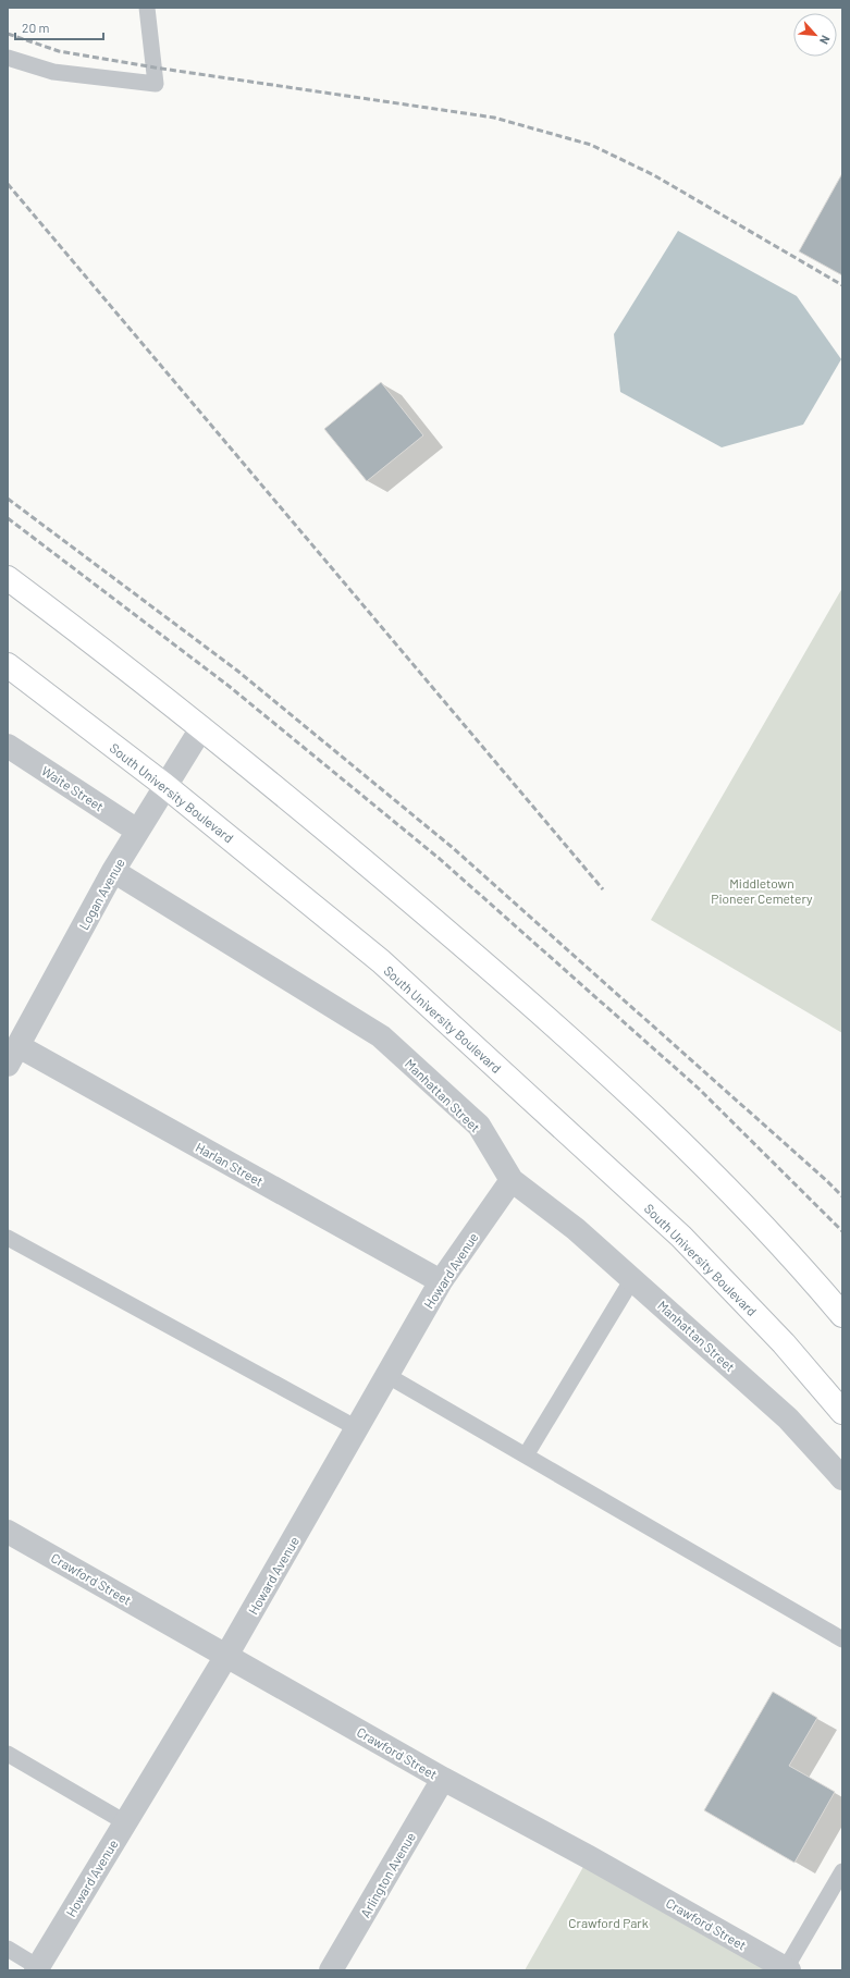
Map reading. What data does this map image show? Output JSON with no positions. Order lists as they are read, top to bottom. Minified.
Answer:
{"streets":{"main road":["South University Boulevard"],"street":["Waite Street","Logan Avenue","Manhattan Street","Harlan Street","Howard Avenue","Crawford Street","Arlington Avenue"]},"crossings":[["Waite Street","Logan Avenue"],["South University Boulevard","Logan Avenue"],["Logan Avenue","Manhattan Street"],["Logan Avenue","Harlan Street"],["Manhattan Street","Howard Avenue"],["Harlan Street","Howard Avenue"],["Howard Avenue","Crawford Street"],["Crawford Street","Arlington Avenue"]],"parks":["Middletown Pioneer Cemetery","Crawford Park"],"scale_bar":"20 m","north":"bottom right"}
